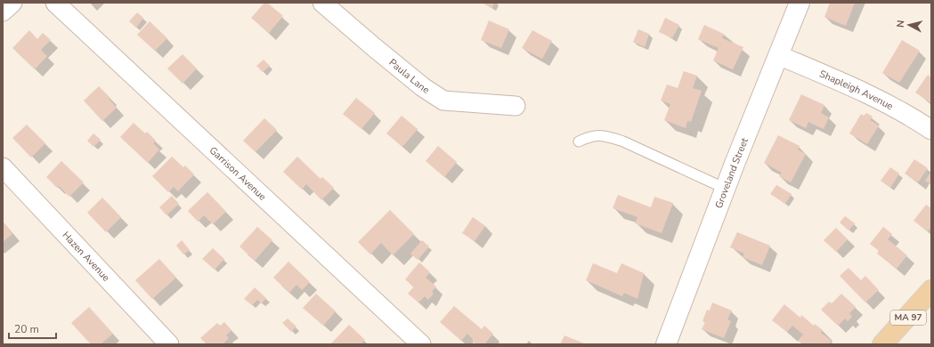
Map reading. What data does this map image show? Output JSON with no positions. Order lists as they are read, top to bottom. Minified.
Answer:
{"streets":{"main road":["Groveland Street","MA 97"],"street":["Paula Lane","Shapleigh Avenue","Garrison Avenue","Hazen Avenue"]},"crossings":[["Shapleigh Avenue","Groveland Street"]],"scale_bar":"20 m","north":"left"}
